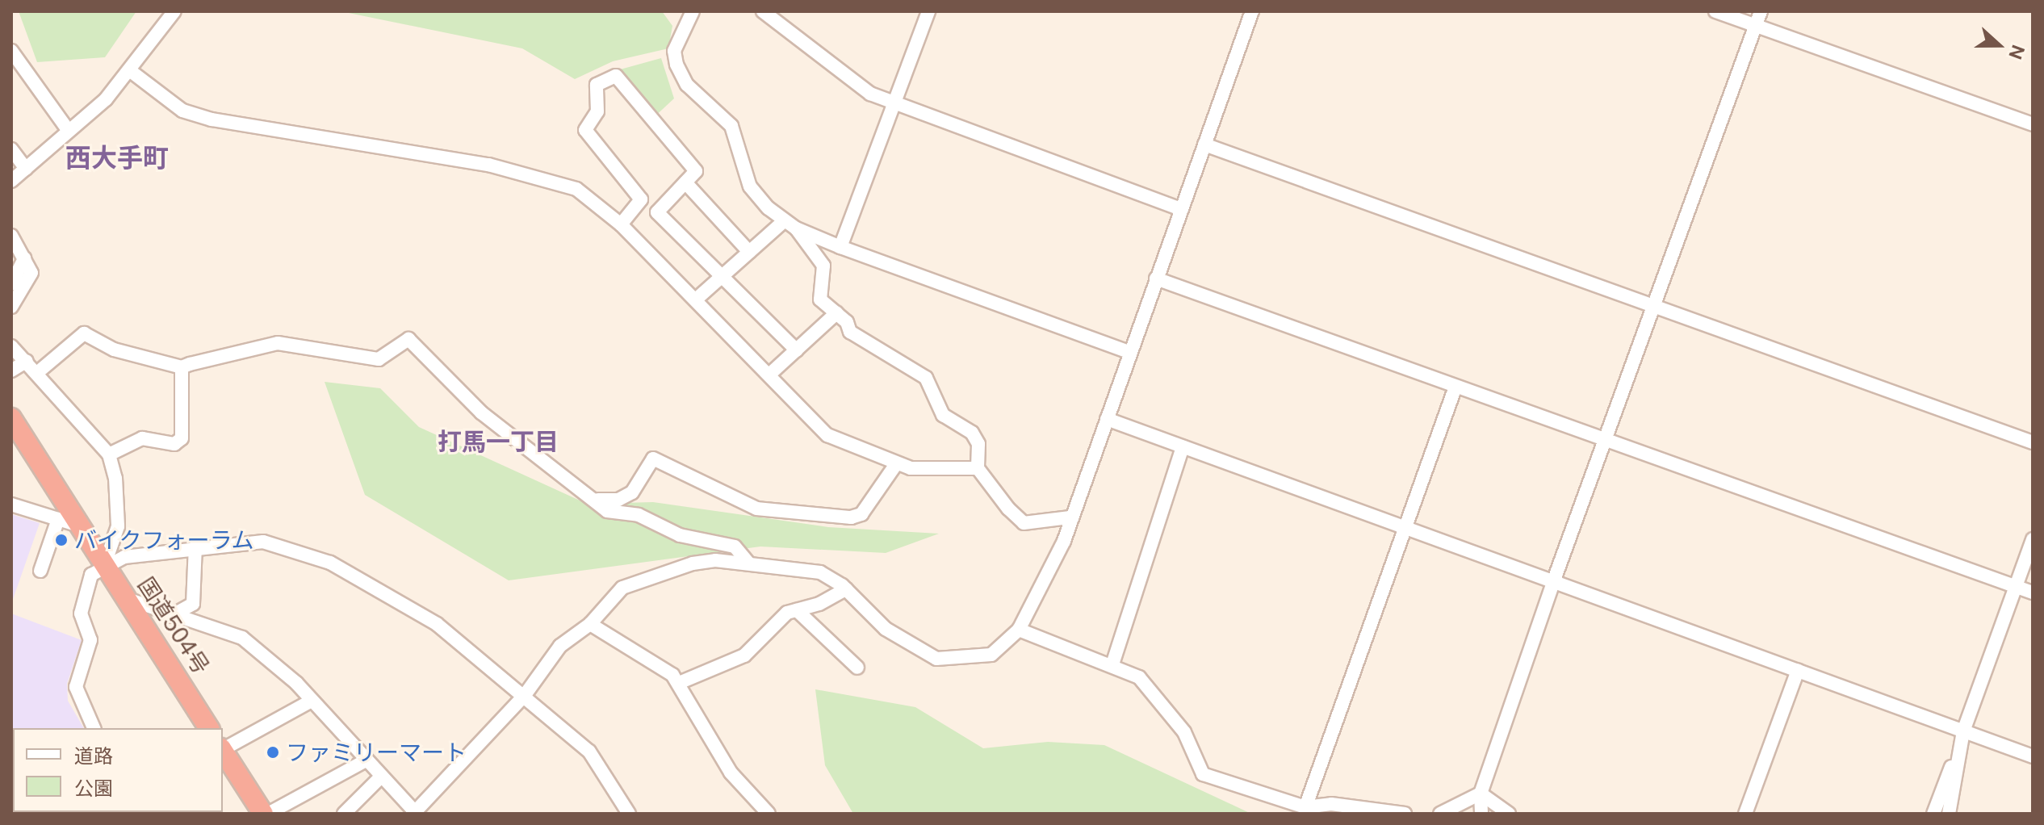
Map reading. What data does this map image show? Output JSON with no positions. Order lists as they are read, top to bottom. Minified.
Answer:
{"streets":{"highway":["国道504号"]},"districts":["西大手町","打馬一丁目"],"places":["バイクフォーラム","ファミリーマート"],"legend":["道路","公園"],"north":"right"}
